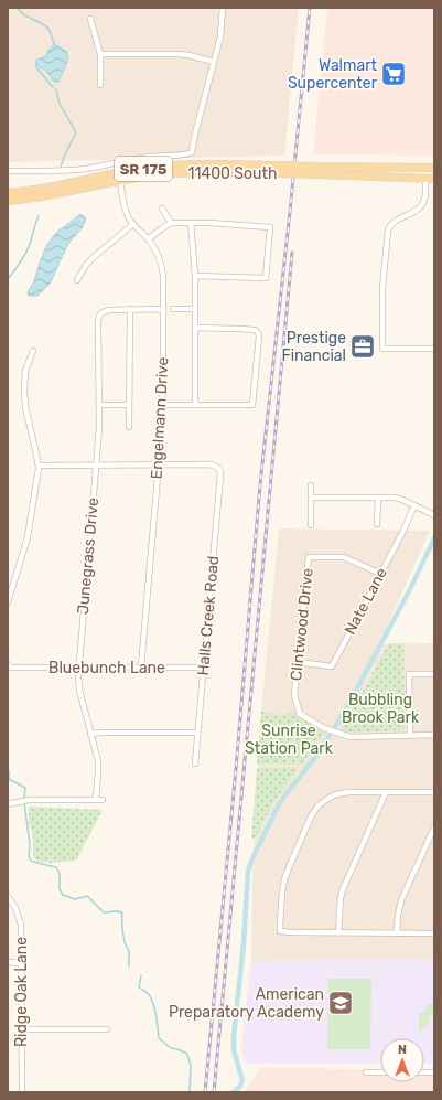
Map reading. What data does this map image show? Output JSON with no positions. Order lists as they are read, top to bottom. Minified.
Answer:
{"streets":{"main road":["SR 175","11400 South"],"street":["Engelmann Drive","Junegrass Drive","Nate Lane","Halls Creek Road","Clintwood Drive","Bluebunch Lane","Ridge Oak Lane"]},"crossings":[["11400 South","Engelmann Drive"],["Engelmann Drive","Halls Creek Road"],["Engelmann Drive","Bluebunch Lane"],["Junegrass Drive","Bluebunch Lane"],["Nate Lane","Clintwood Drive"],["Halls Creek Road","Bluebunch Lane"]],"parks":["Bubbling Brook Park","Sunrise Station Park"],"places":{"supermarket":["Walmart Supercenter"],"office":["Prestige Financial"],"school or university":["American Preparatory Academy"]},"north":"top"}
